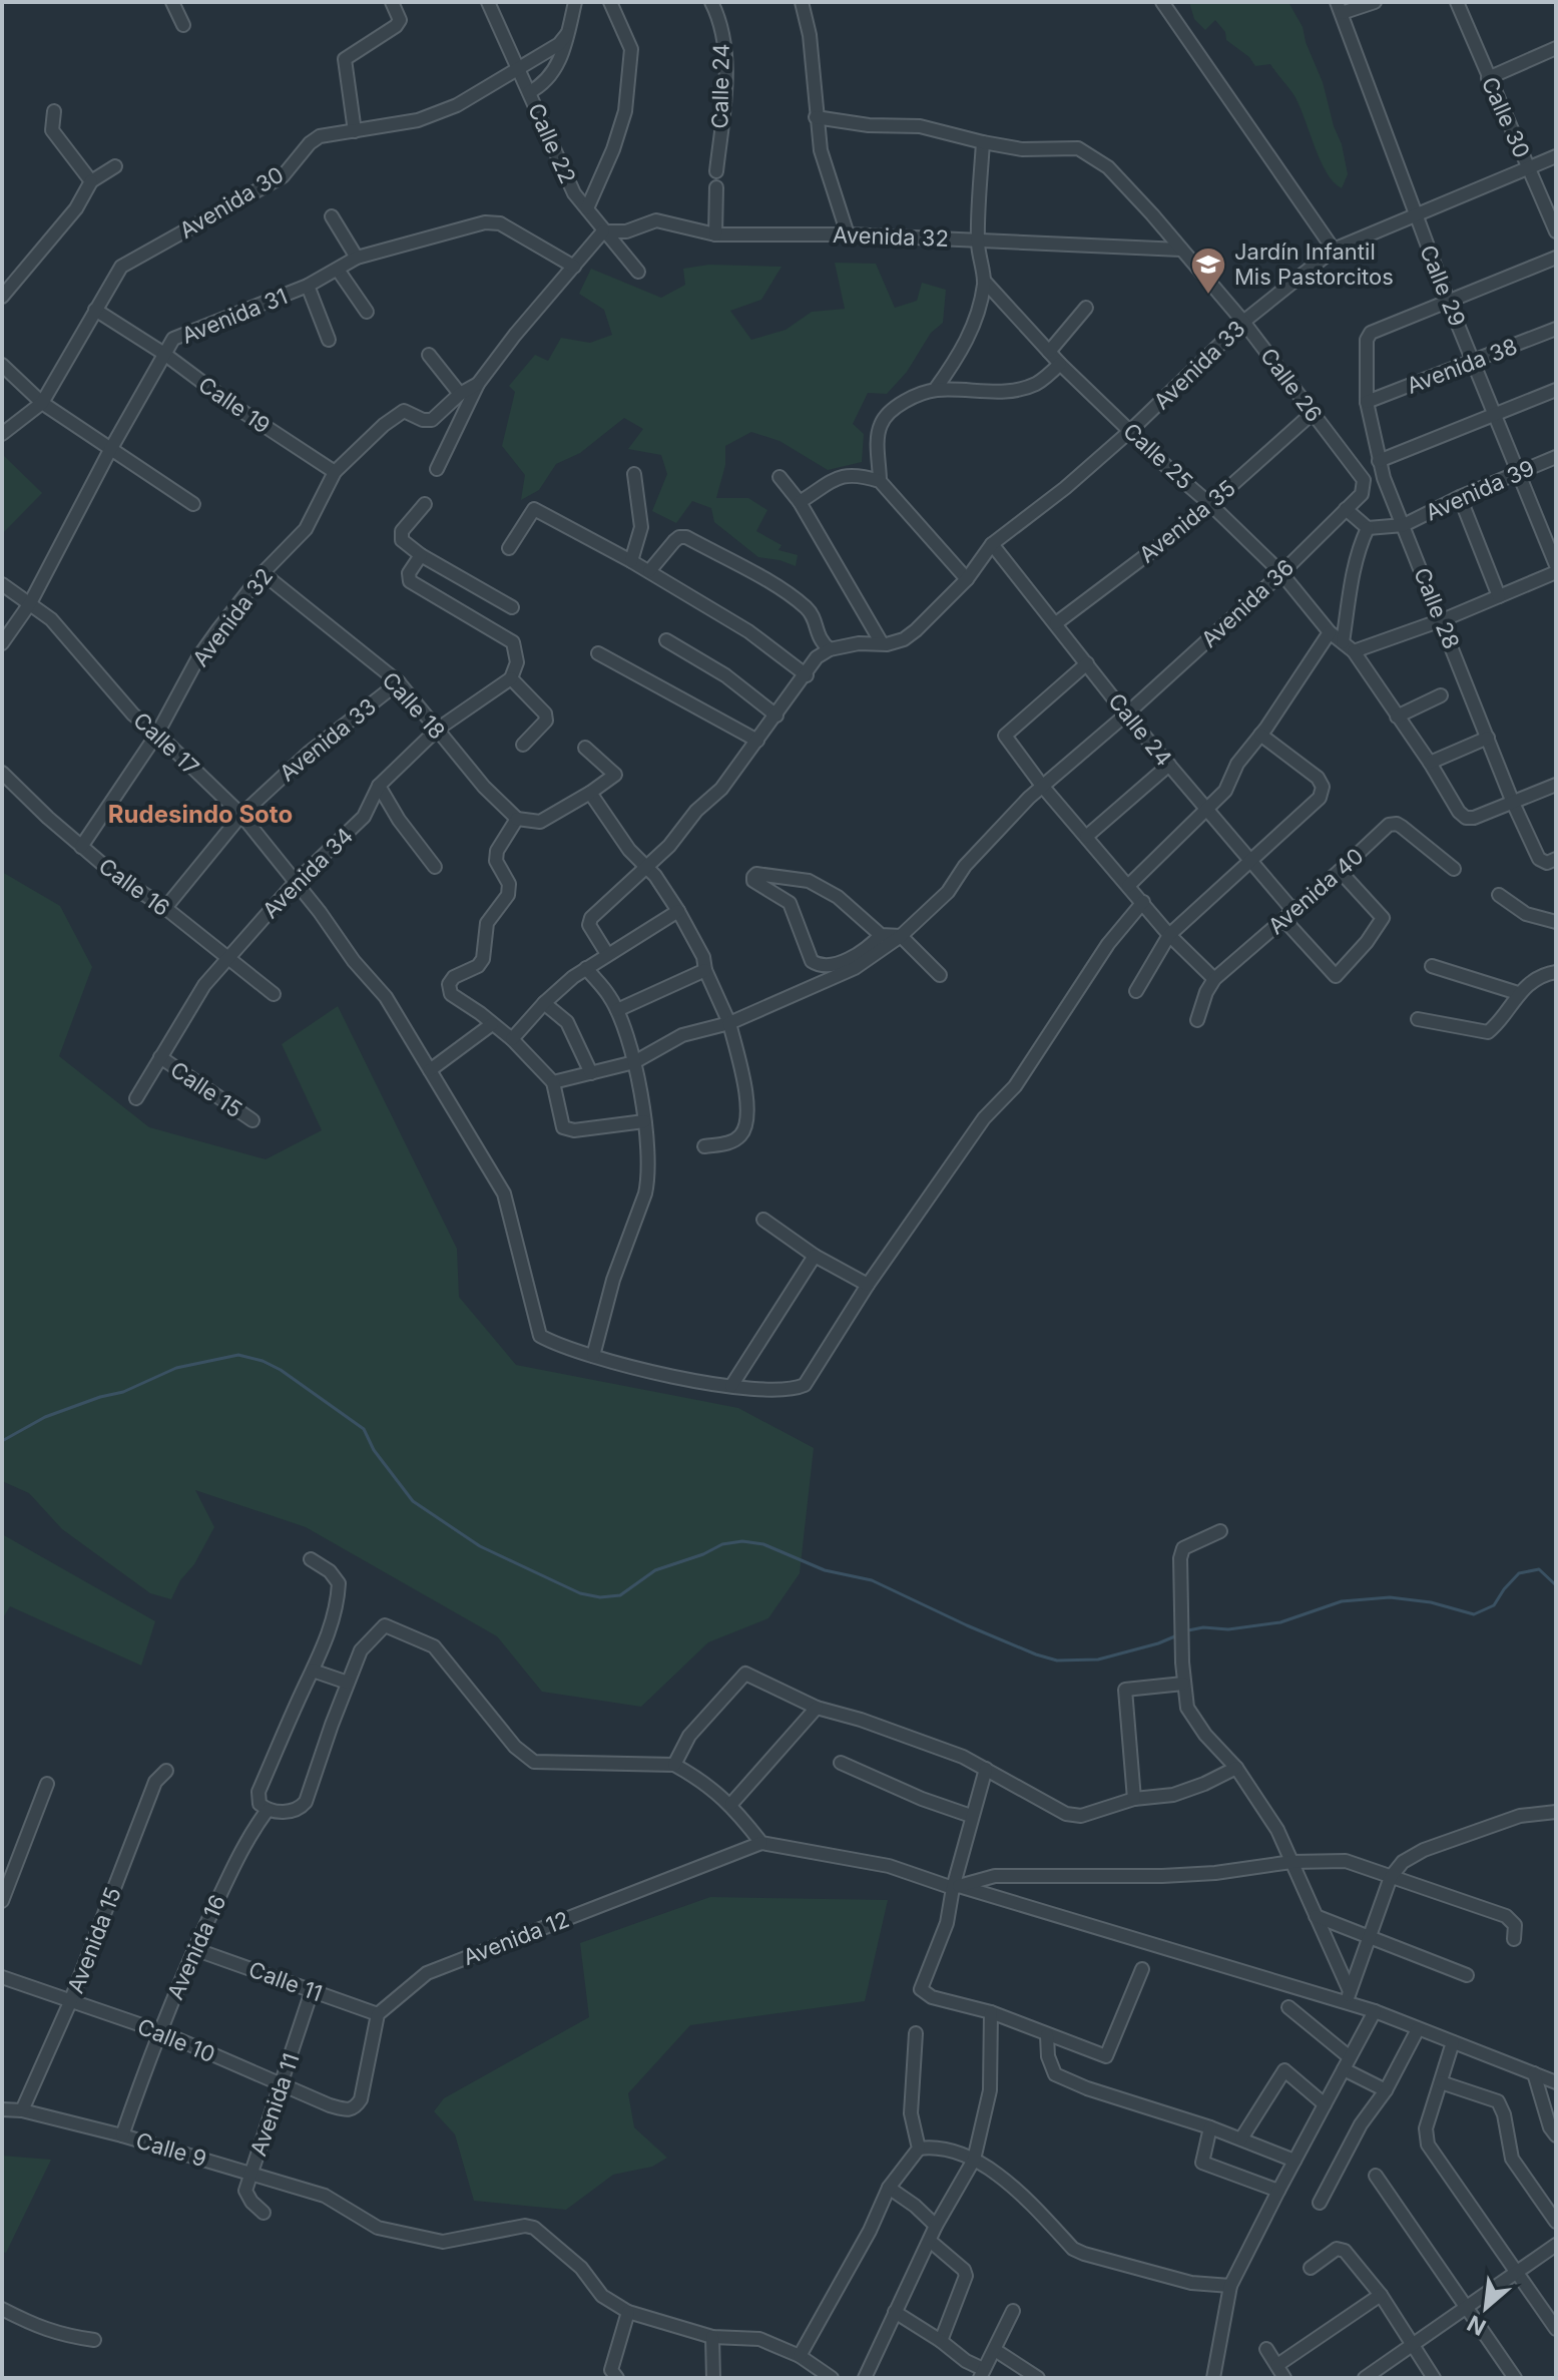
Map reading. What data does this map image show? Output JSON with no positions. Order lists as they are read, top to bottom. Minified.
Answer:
{"streets":{"street":["Calle 24","Calle 30","Calle 22","Avenida 30","Avenida 32","Calle 29","Avenida 31","Avenida 33","Avenida 38","Calle 26","Calle 19","Calle 25","Avenida 39","Avenida 35","Avenida 36","Calle 28","Calle 18","Calle 17","Avenida 34","Calle 16","Avenida 40","Calle 15","Avenida 12","Avenida 15","Avenida 16","Calle 11","Calle 10","Avenida 11","Calle 9"]},"crossings":[["Calle 24","Avenida 33"],["Calle 24","Avenida 35"],["Calle 24","Avenida 36"],["Calle 24","Avenida 40"],["Calle 22","Avenida 30"],["Calle 22","Avenida 32"],["Avenida 30","Calle 19"],["Avenida 32","Calle 26"],["Avenida 32","Calle 19"],["Avenida 32","Calle 18"],["Avenida 32","Calle 17"],["Avenida 32","Calle 16"],["Calle 29","Avenida 38"],["Calle 29","Avenida 39"],["Calle 29","Calle 28"],["Avenida 31","Calle 19"],["Avenida 31","Calle 17"],["Avenida 33","Calle 26"],["Avenida 33","Calle 25"],["Avenida 33","Calle 18"],["Avenida 33","Calle 17"],["Avenida 33","Calle 16"],["Avenida 38","Calle 28"],["Calle 26","Avenida 35"],["Calle 26","Avenida 36"],["Calle 25","Avenida 35"],["Calle 25","Avenida 36"],["Avenida 39","Calle 28"],["Calle 18","Avenida 34"],["Calle 17","Avenida 34"],["Avenida 34","Calle 16"],["Avenida 34","Calle 15"],["Avenida 12","Calle 11"],["Avenida 12","Calle 10"],["Avenida 15","Calle 10"],["Avenida 15","Calle 9"],["Avenida 16","Calle 11"],["Avenida 16","Calle 10"],["Avenida 16","Calle 9"],["Calle 11","Calle 10"],["Calle 11","Avenida 11"],["Calle 10","Avenida 11"],["Avenida 11","Calle 9"]],"districts":["Rudesindo Soto"],"places":{"school or university":["Jardín Infantil Mis Pastorcitos"]},"north":"bottom left"}
